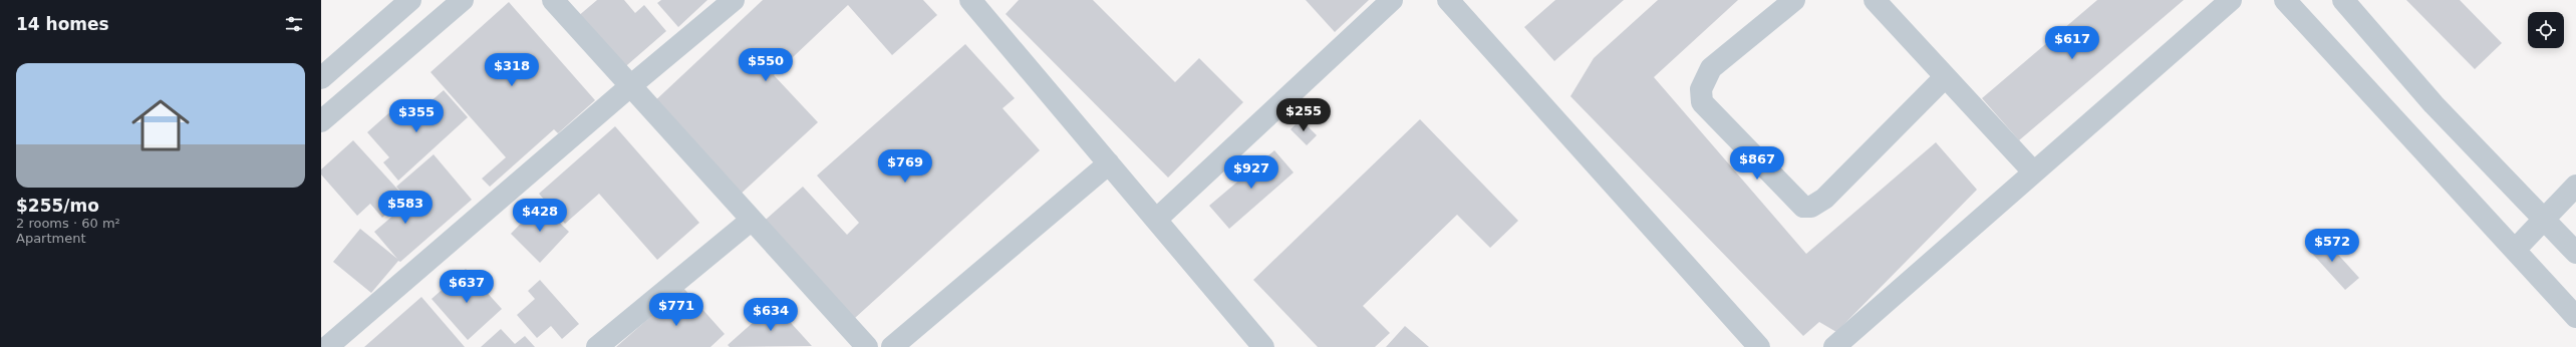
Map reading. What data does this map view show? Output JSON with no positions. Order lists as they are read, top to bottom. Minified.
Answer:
{"page":{"heading":"14 homes","price":["$617","$550","$318","$255","$355","$867","$769","$927","$583","$428","$572","$637","$771","$634"],"list":[{"name":"$255/mo","note":"2 rooms · 60 m² · Apartment"}]}}
